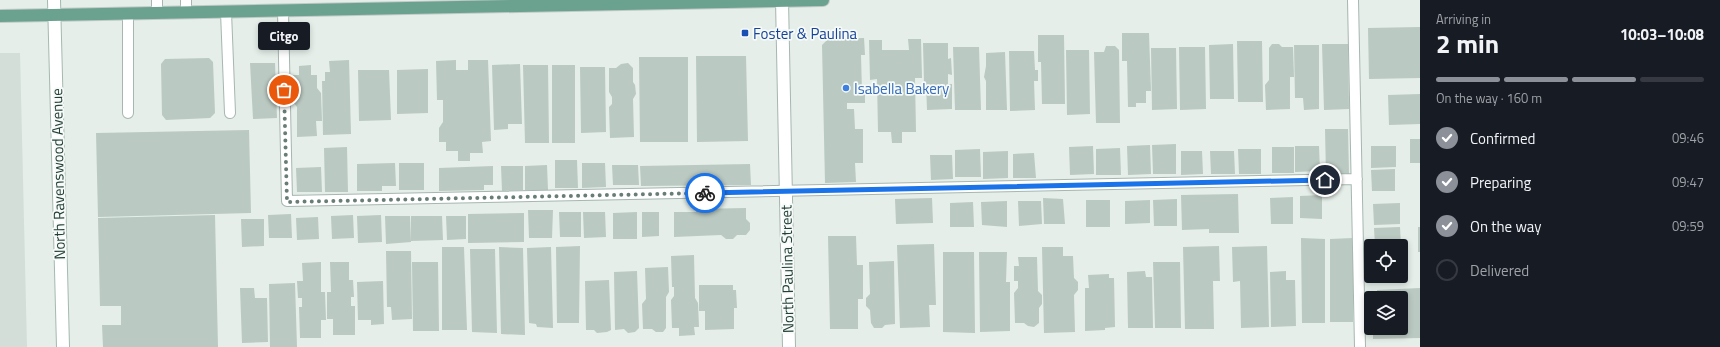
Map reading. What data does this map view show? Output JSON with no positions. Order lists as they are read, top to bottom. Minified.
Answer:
{"streets":{"street":["North Ravenswood Avenue","North Paulina Street"]},"places":{"transit":["Foster & Paulina"],"other":["Isabella Bakery","Citgo"]},"page":{"heading":["2 min","Arriving in","10:03–10:08"],"bubble":"Citgo","bar":"On the way · 160 m","list":[["Confirmed","09:46"],["Preparing","09:47"],["On the way","09:59"],"Delivered"]}}
